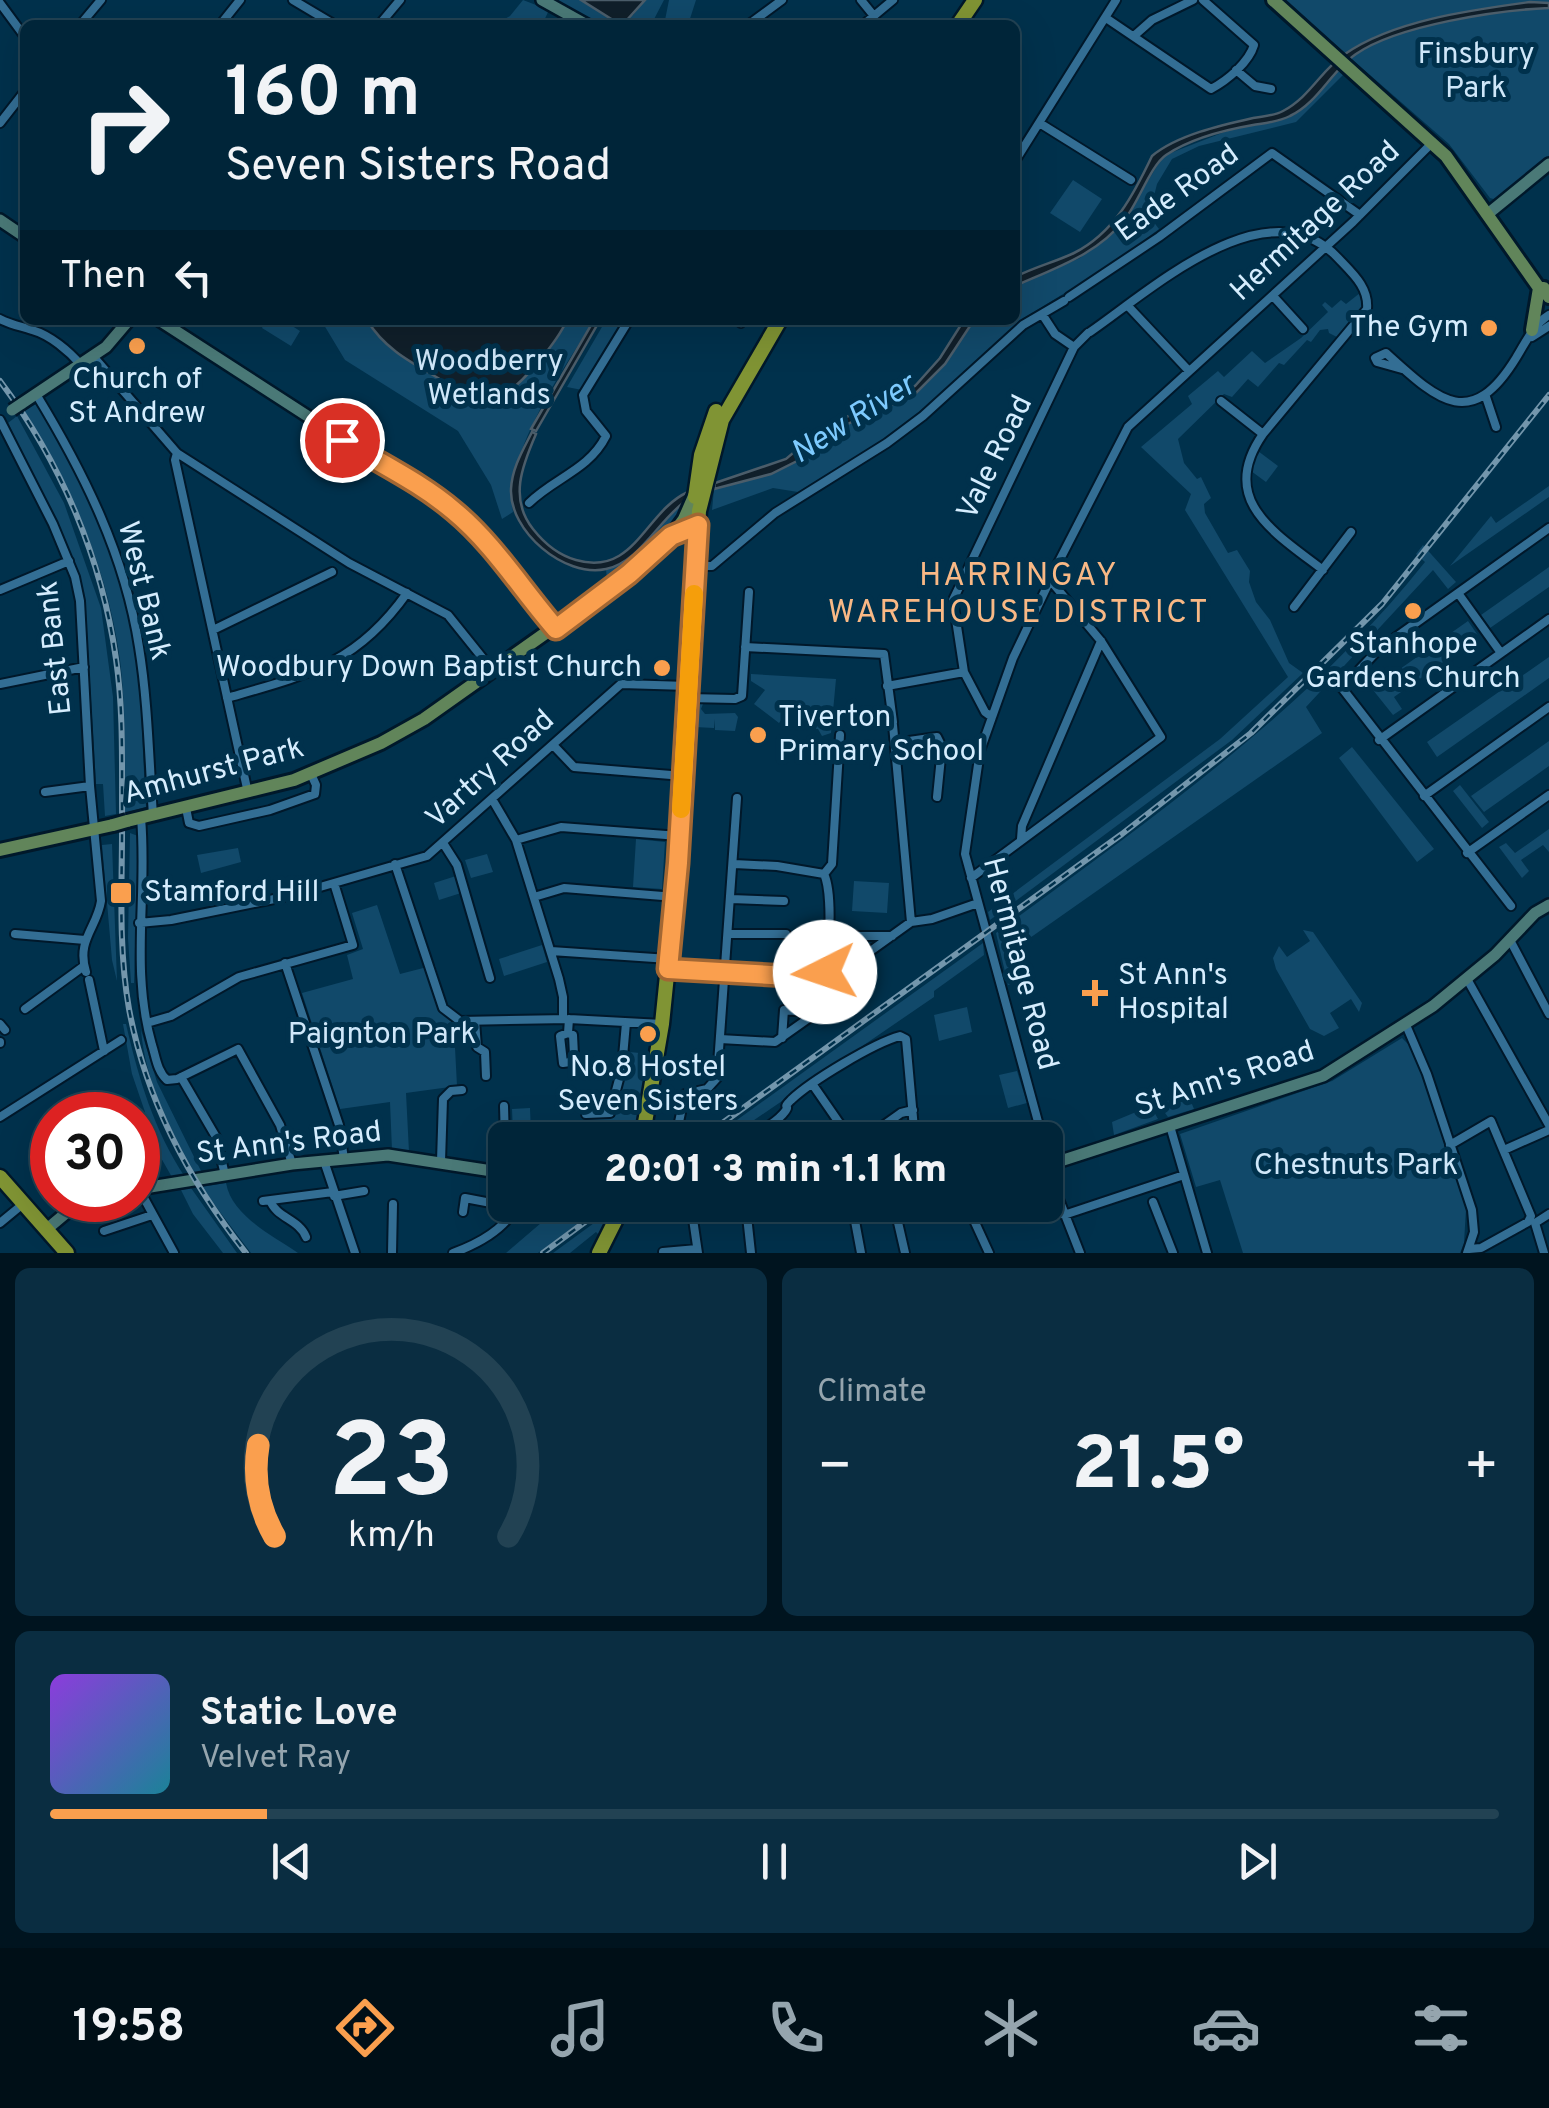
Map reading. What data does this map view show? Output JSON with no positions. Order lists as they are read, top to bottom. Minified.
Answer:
{"streets":{"main road":["Amhurst Park","St Ann's Road"],"street":["Eade Road","Hermitage Road","Vale Road","West Bank","East Bank","Vartry Road"]},"crossings":[["Eade Road","Hermitage Road"],["Hermitage Road","Vale Road"],["West Bank","Vartry Road"],["West Bank","Amhurst Park"],["East Bank","Amhurst Park"]],"districts":["HARRINGAY WAREHOUSE DISTRICT"],"water":["New River"],"parks":["Finsbury Park","Woodberry Wetlands","Paignton Park","Chestnuts Park"],"places":{"other":["The Gym","Church of St Andrew","Stanhope Gardens Church","Woodbury Down Baptist Church","Tiverton Primary School","No.8 Hostel Seven Sisters"],"transit":["Stamford Hill"],"health":["St Ann's Hospital"]},"page":{"turn":["160 m","Seven Sisters Road"],"then":"Then","limit":"30","trip":"20:01 · 3 min · 1.1 km","tile":"Climate","heat":["−","21.5°","+"],"song":["Static Love","Velvet Ray"],"tabs":"19:58","gauge":["23","km/h"]}}
